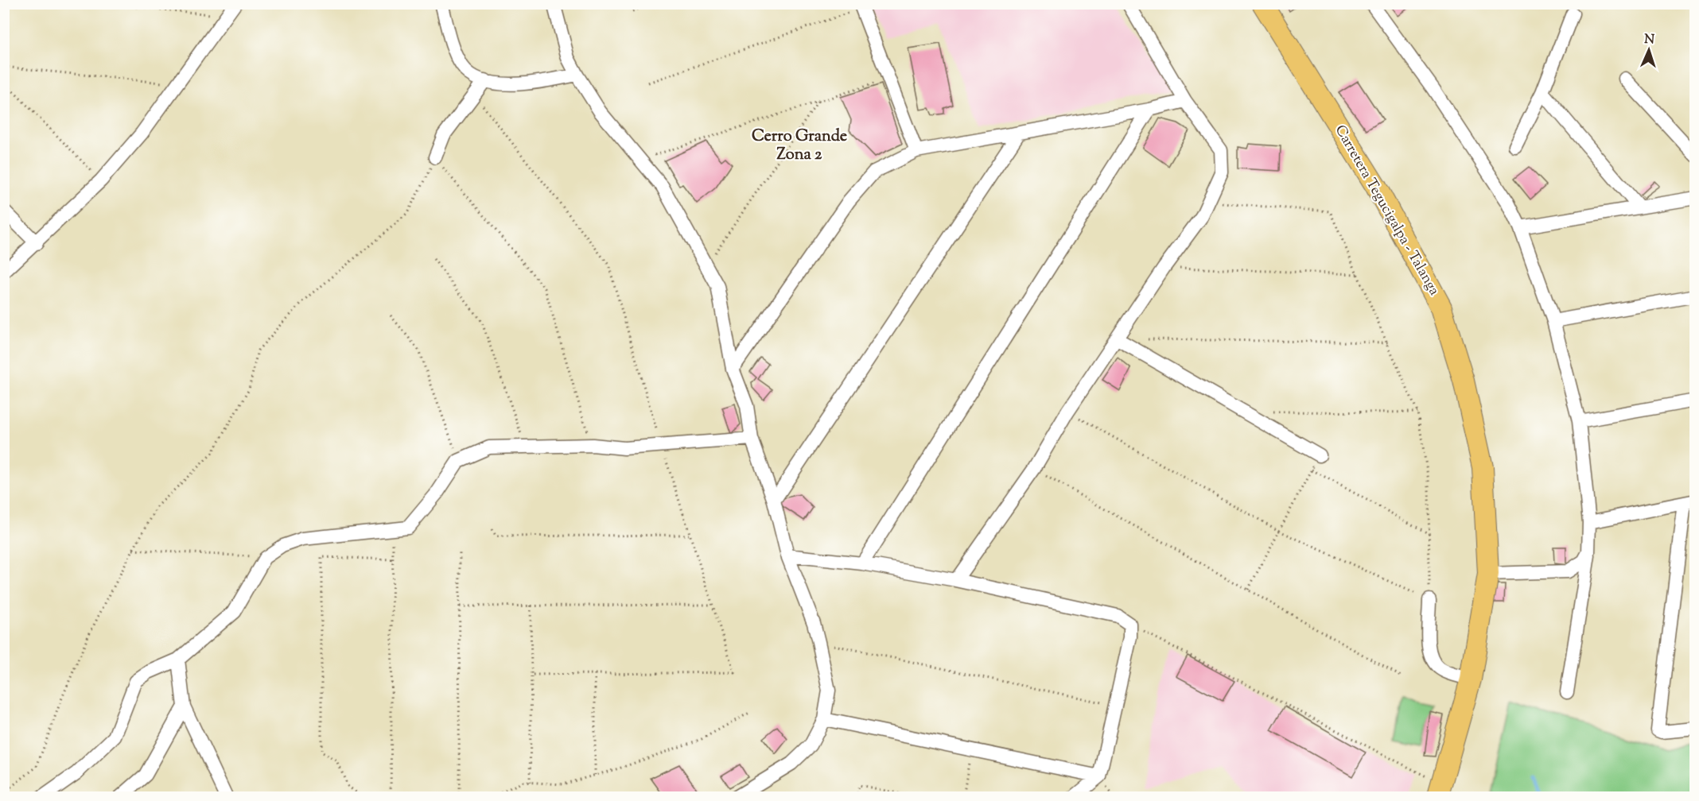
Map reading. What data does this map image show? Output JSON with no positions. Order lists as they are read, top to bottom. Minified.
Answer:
{"streets":{"main road":["Carretera Tegucigalpa - Talanga"]},"districts":["Cerro Grande Zona 2"],"north":"top"}
